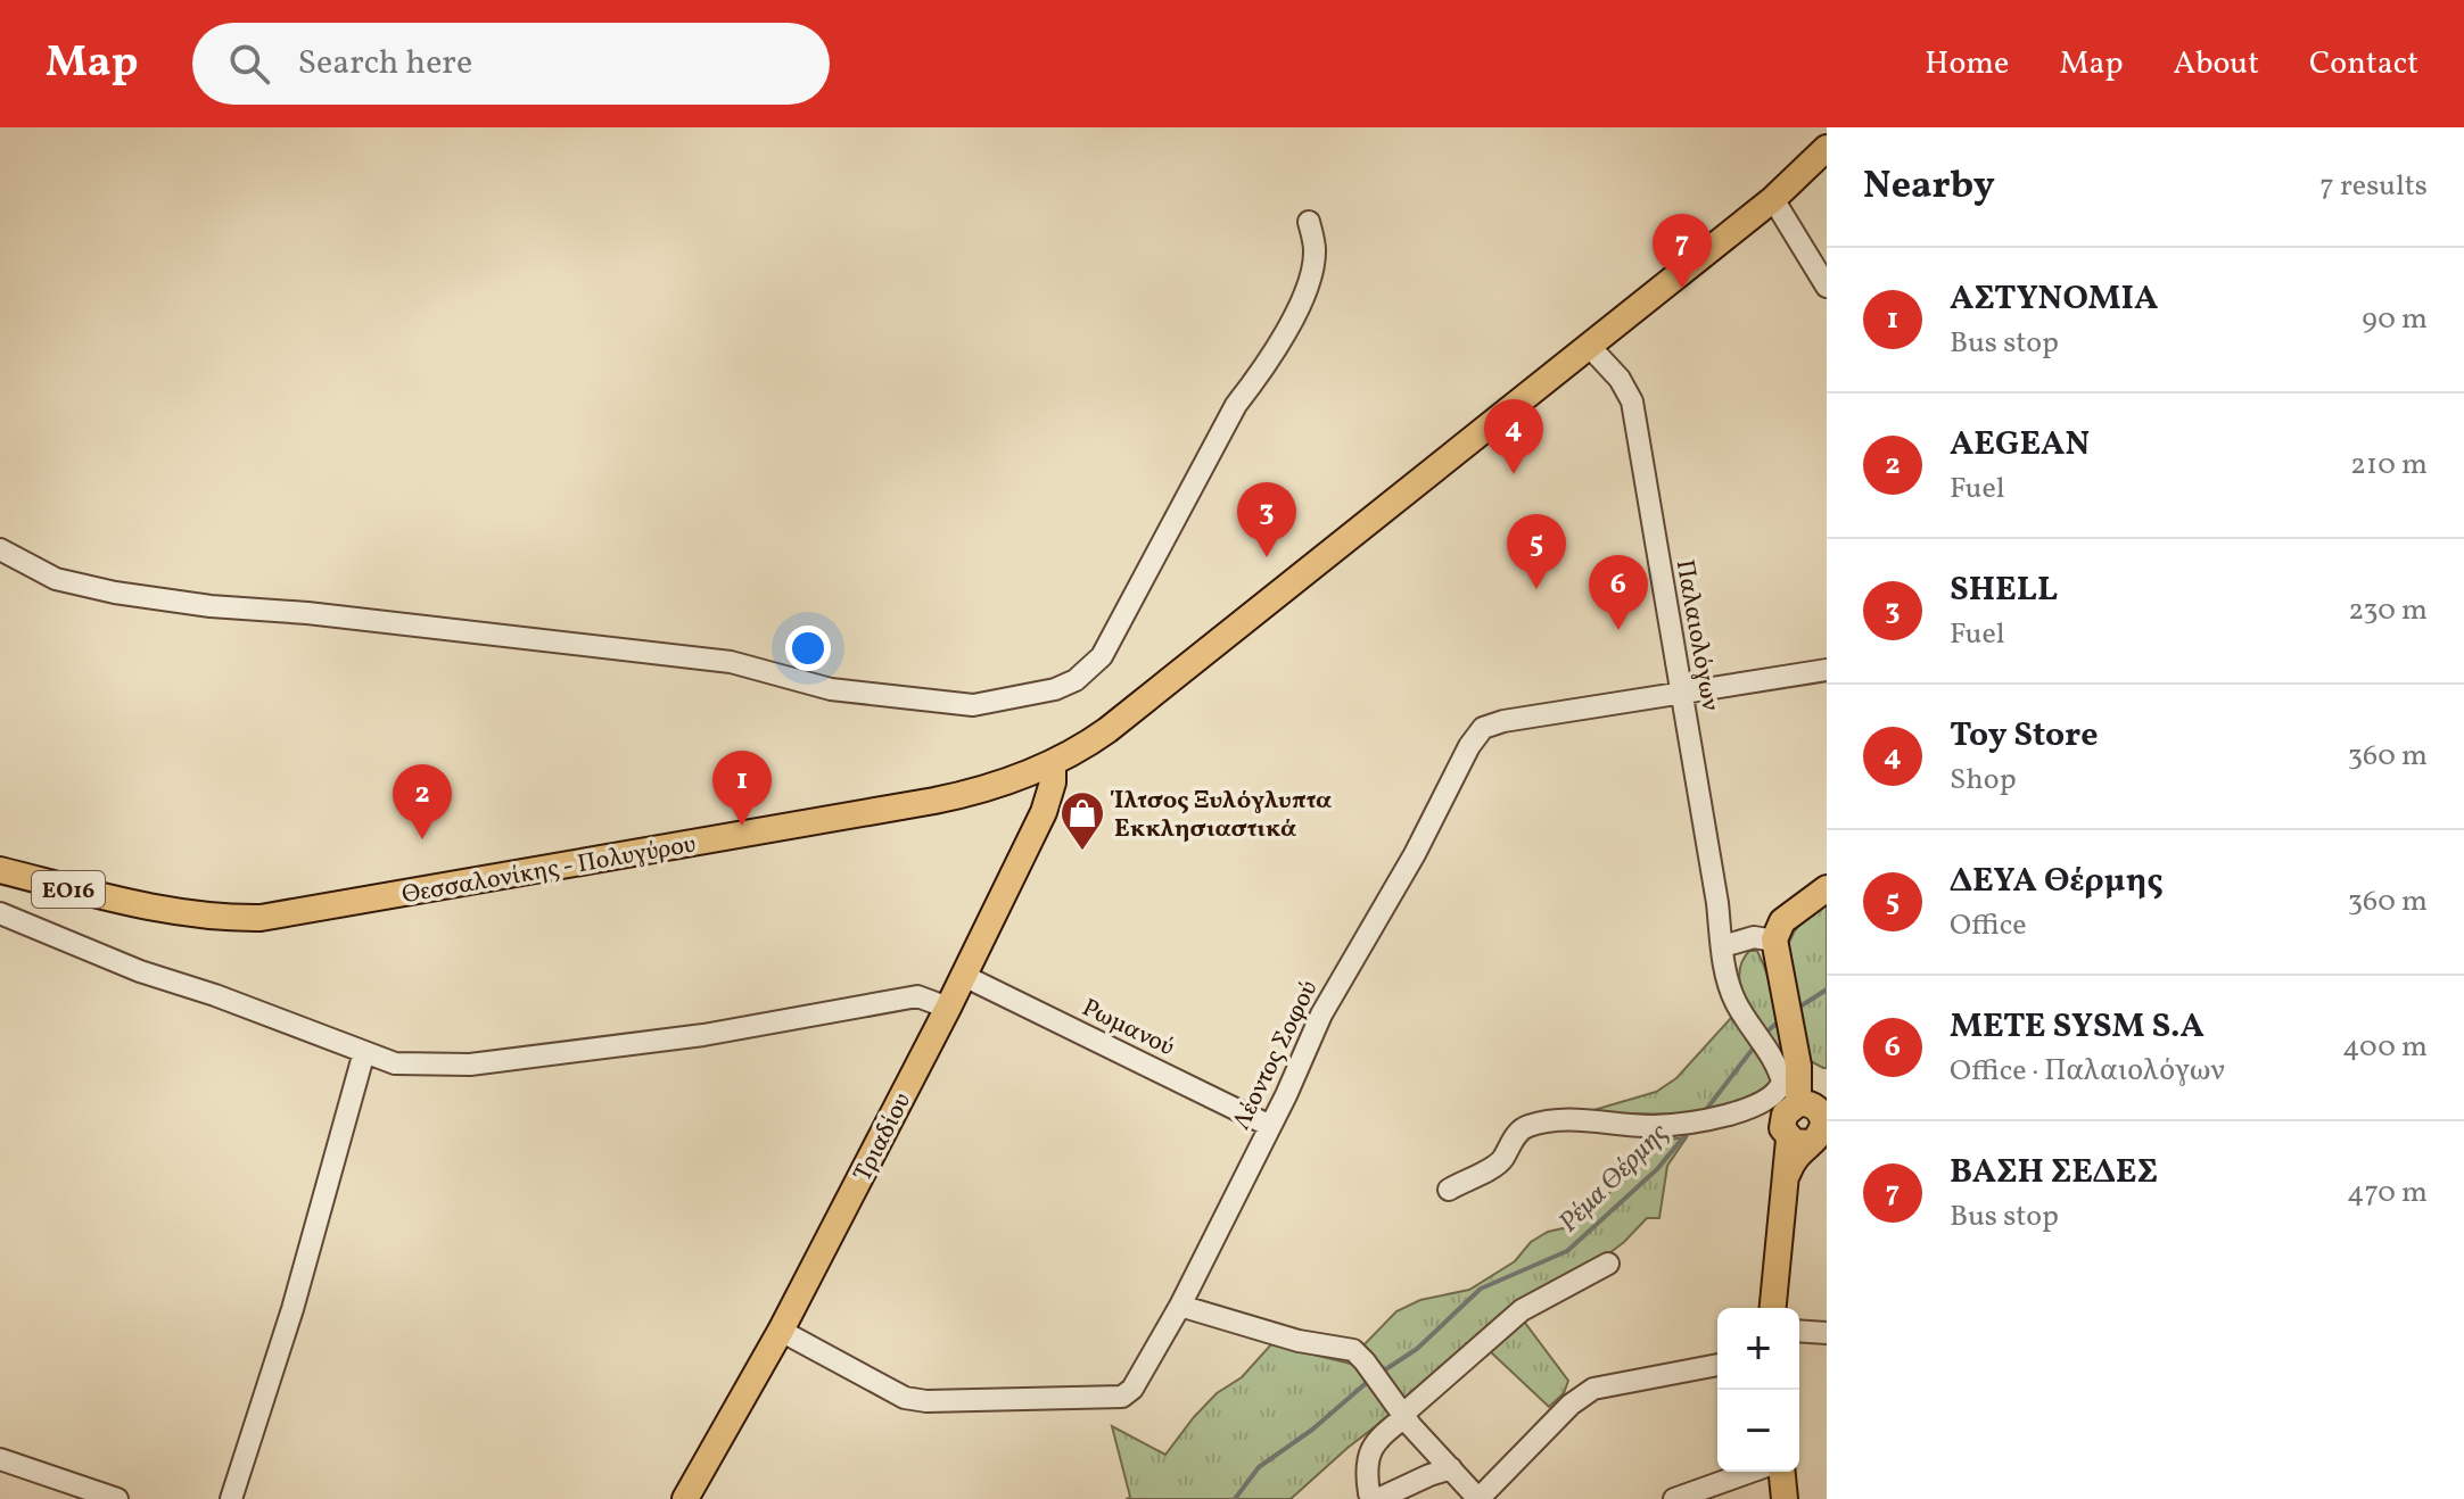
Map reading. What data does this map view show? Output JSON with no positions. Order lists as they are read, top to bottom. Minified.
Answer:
{"streets":{"main road":["Θεσσαλονίκης - Πολυγύρου","ΕΟ16","Τριαδίου"],"street":["Παλαιολόγων","Ρωμανού","Λέοντος Σοφού"]},"crossings":[["Παλαιολόγων","Θεσσαλονίκης - Πολυγύρου"],["Παλαιολόγων","Λέοντος Σοφού"],["Θεσσαλονίκης - Πολυγύρου","Τριαδίου"],["Ρωμανού","Λέοντος Σοφού"],["Ρωμανού","Τριαδίου"],["Λέοντος Σοφού","Τριαδίου"]],"water":["Ρέμα Θέρμης"],"places":{"shop":["Ίλτσος Ξυλόγλυπτα Εκκλησιαστικά"]},"page":{"header":"Map","search":"Search here","nav":["Home","Map","About","Contact"],"heading":["Nearby","7 results"],"pins":["7","4","3","5","6","1","2"],"list":[{"mark":"1","name":"ΑΣΤΥΝΟΜΙΑ","note":"Bus stop","value":"90 m"},{"mark":"2","name":"AEGEAN","note":"Fuel","value":"210 m"},{"mark":"3","name":"SHELL","note":"Fuel","value":"230 m"},{"mark":"4","name":"Toy Store","note":"Shop","value":"360 m"},{"mark":"5","name":"ΔΕΥΑ Θέρμης","note":"Office","value":"360 m"},{"mark":"6","name":"METE SYSM S.A","note":"Office · Παλαιολόγων","value":"400 m"},{"mark":"7","name":"ΒΑΣΗ ΣΕΔΕΣ","note":"Bus stop","value":"470 m"}],"map_buttons":["+","−"]}}
